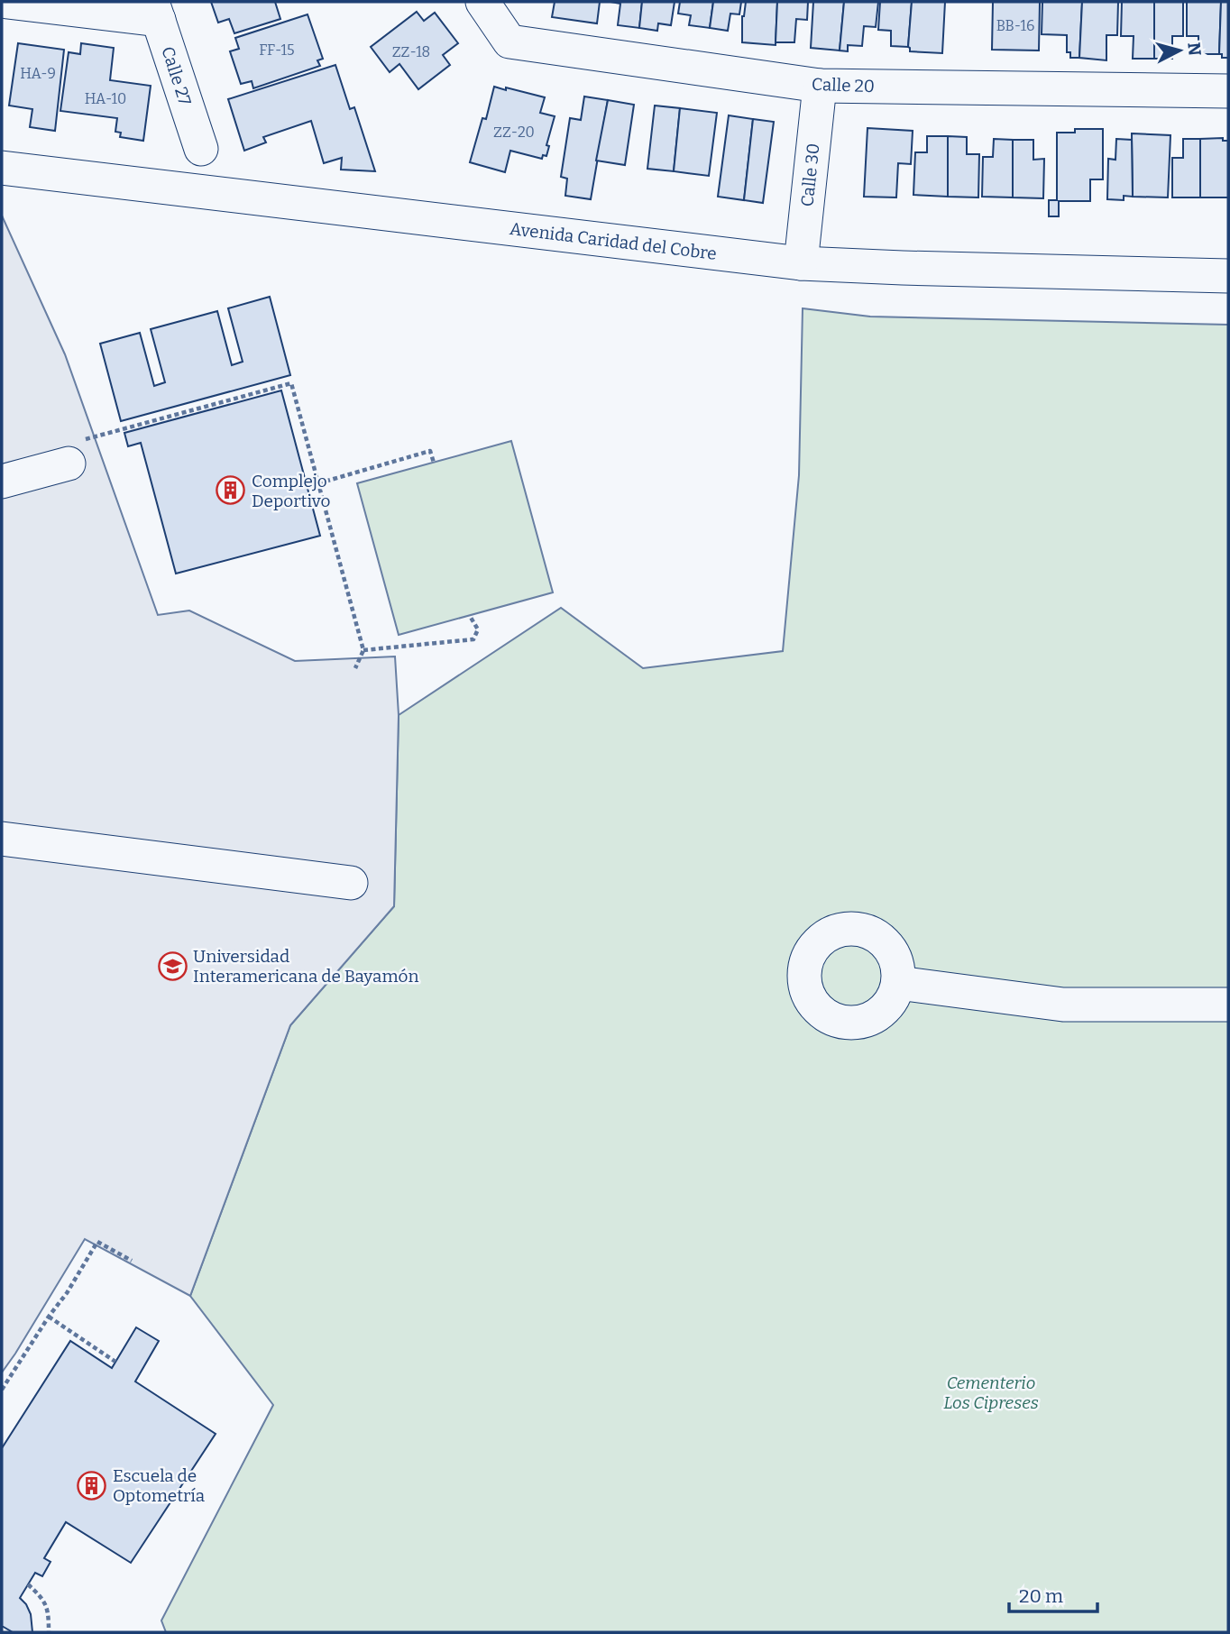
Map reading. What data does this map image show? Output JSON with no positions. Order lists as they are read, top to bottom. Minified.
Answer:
{"streets":{"street":["Calle 27","Calle 20","Calle 30","Avenida Caridad del Cobre"]},"crossings":[["Calle 20","Calle 30"],["Calle 30","Avenida Caridad del Cobre"]],"parks":["Cementerio Los Cipreses"],"places":{"building":["Complejo Deportivo","Escuela de Optometría"],"school or university":["Universidad Interamericana de Bayamón"]},"house_numbers":["BB-16","FF-15","ZZ-18","HA-9","HA-10","ZZ-20"],"scale_bar":"20 m","north":"right"}
